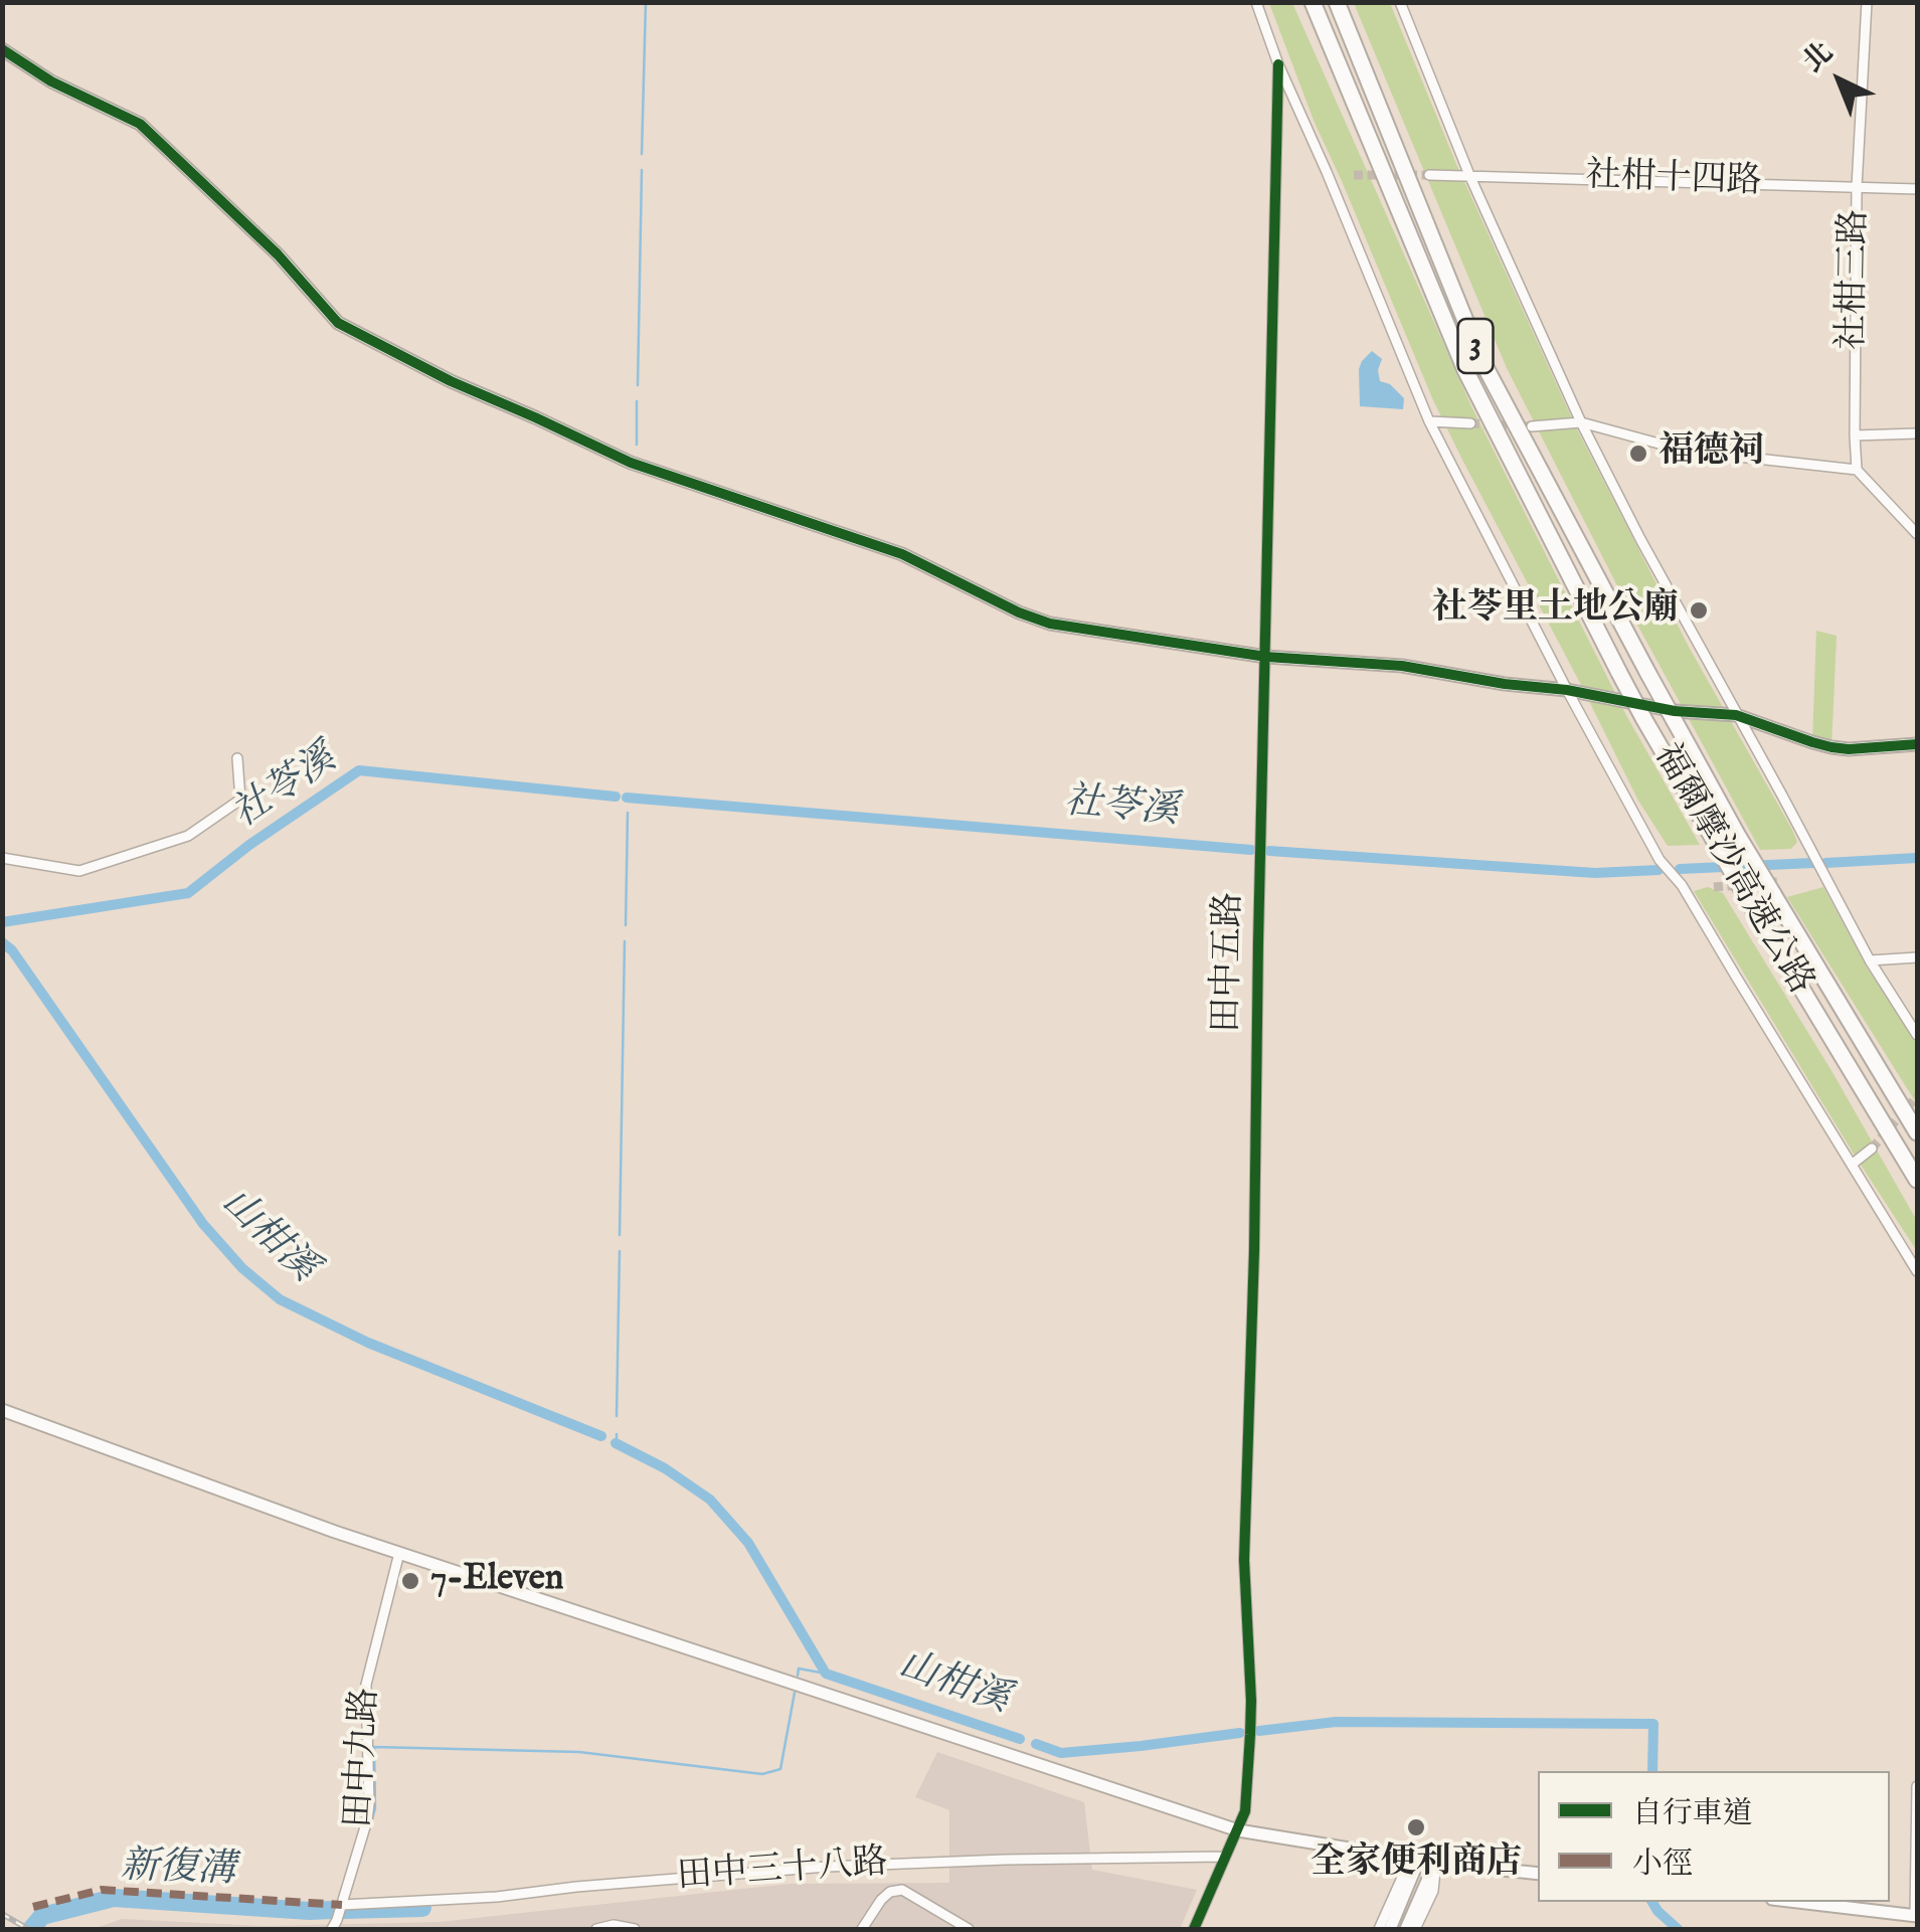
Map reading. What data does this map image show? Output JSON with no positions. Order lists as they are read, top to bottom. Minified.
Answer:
{"streets":{"highway":["3","福爾摩沙高速公路"],"street":["社柑十四路","社柑三路","田中五路","田中九路","田中三十八路"]},"crossings":[["社柑十四路","社柑三路"],["田中五路","田中三十八路"],["田中九路","田中三十八路"]],"water":["社苓溪","山柑溪","新復溝"],"places":["福德祠","社苓里土地公廟","7-Eleven","全家便利商店"],"legend":["自行車道","小徑"],"north":"top left"}
